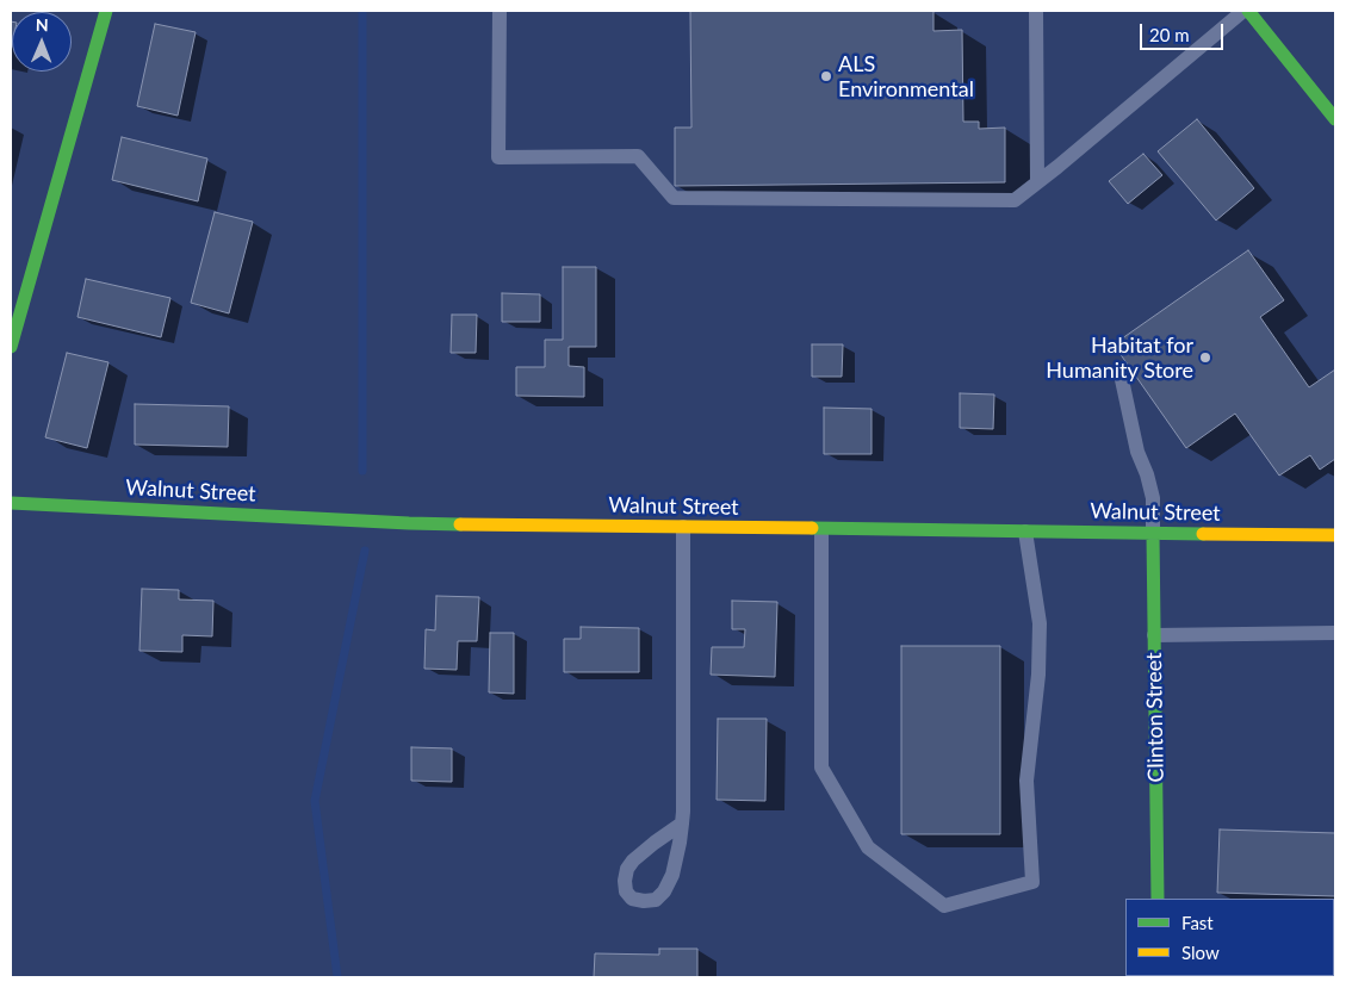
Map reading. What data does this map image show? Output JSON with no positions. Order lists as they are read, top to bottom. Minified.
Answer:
{"streets":{"street":["Walnut Street","Clinton Street"]},"crossings":[["Walnut Street","Clinton Street"]],"places":["ALS Environmental","Habitat for Humanity Store"],"legend":["Fast","Slow"],"scale_bar":"20 m","north":"top"}
